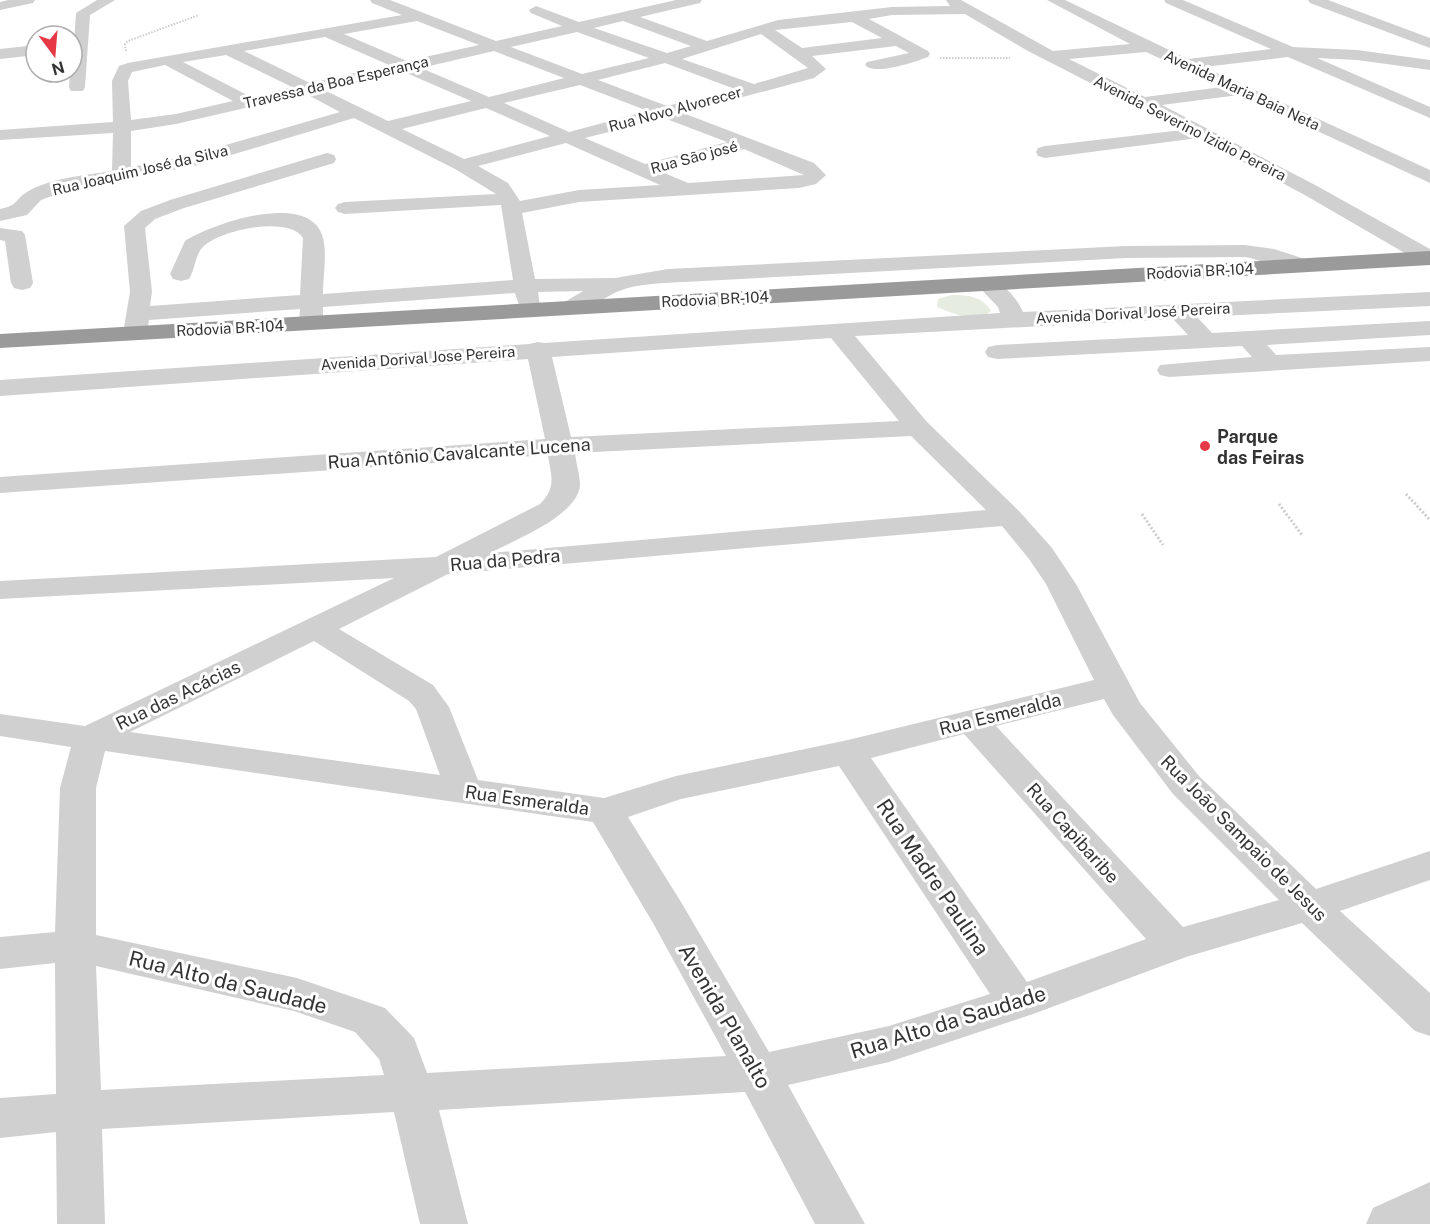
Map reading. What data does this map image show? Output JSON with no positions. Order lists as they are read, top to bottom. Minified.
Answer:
{"streets":{"highway":["Rodovia BR-104"],"street":["Travessa da Boa Esperança","Avenida Maria Baia Neta","Rua Novo Alvorecer","Avenida Severino Izidio Pereira","Rua São josé","Rua Joaquim José da Silva","Avenida Dorival José Pereira","Avenida Dorival Jose Pereira","Rua Antônio Cavalcante Lucena","Rua da Pedra","Rua das Acácias","Rua Esmeralda","Rua Capibaribe","Rua João Sampaio de Jesus","Rua Madre Paulina","Rua Alto da Saudade","Avenida Planalto"]},"crossings":[["Avenida Severino Izidio Pereira","Rodovia BR-104"],["Avenida Dorival José Pereira","Avenida Dorival Jose Pereira"],["Avenida Dorival José Pereira","Rua João Sampaio de Jesus"],["Avenida Dorival Jose Pereira","Rua das Acácias"],["Avenida Dorival Jose Pereira","Rua João Sampaio de Jesus"],["Rua Antônio Cavalcante Lucena","Rua das Acácias"],["Rua Antônio Cavalcante Lucena","Rua João Sampaio de Jesus"],["Rua da Pedra","Rua das Acácias"],["Rua da Pedra","Rua João Sampaio de Jesus"],["Rua das Acácias","Rua Esmeralda"],["Rua Esmeralda","Rua Capibaribe"],["Rua Esmeralda","Rua João Sampaio de Jesus"],["Rua Esmeralda","Rua Madre Paulina"],["Rua Esmeralda","Avenida Planalto"],["Rua Capibaribe","Rua Alto da Saudade"],["Rua João Sampaio de Jesus","Rua Alto da Saudade"],["Rua Madre Paulina","Rua Alto da Saudade"],["Rua Alto da Saudade","Avenida Planalto"]],"places":["Parque das Feiras"],"north":"bottom"}
